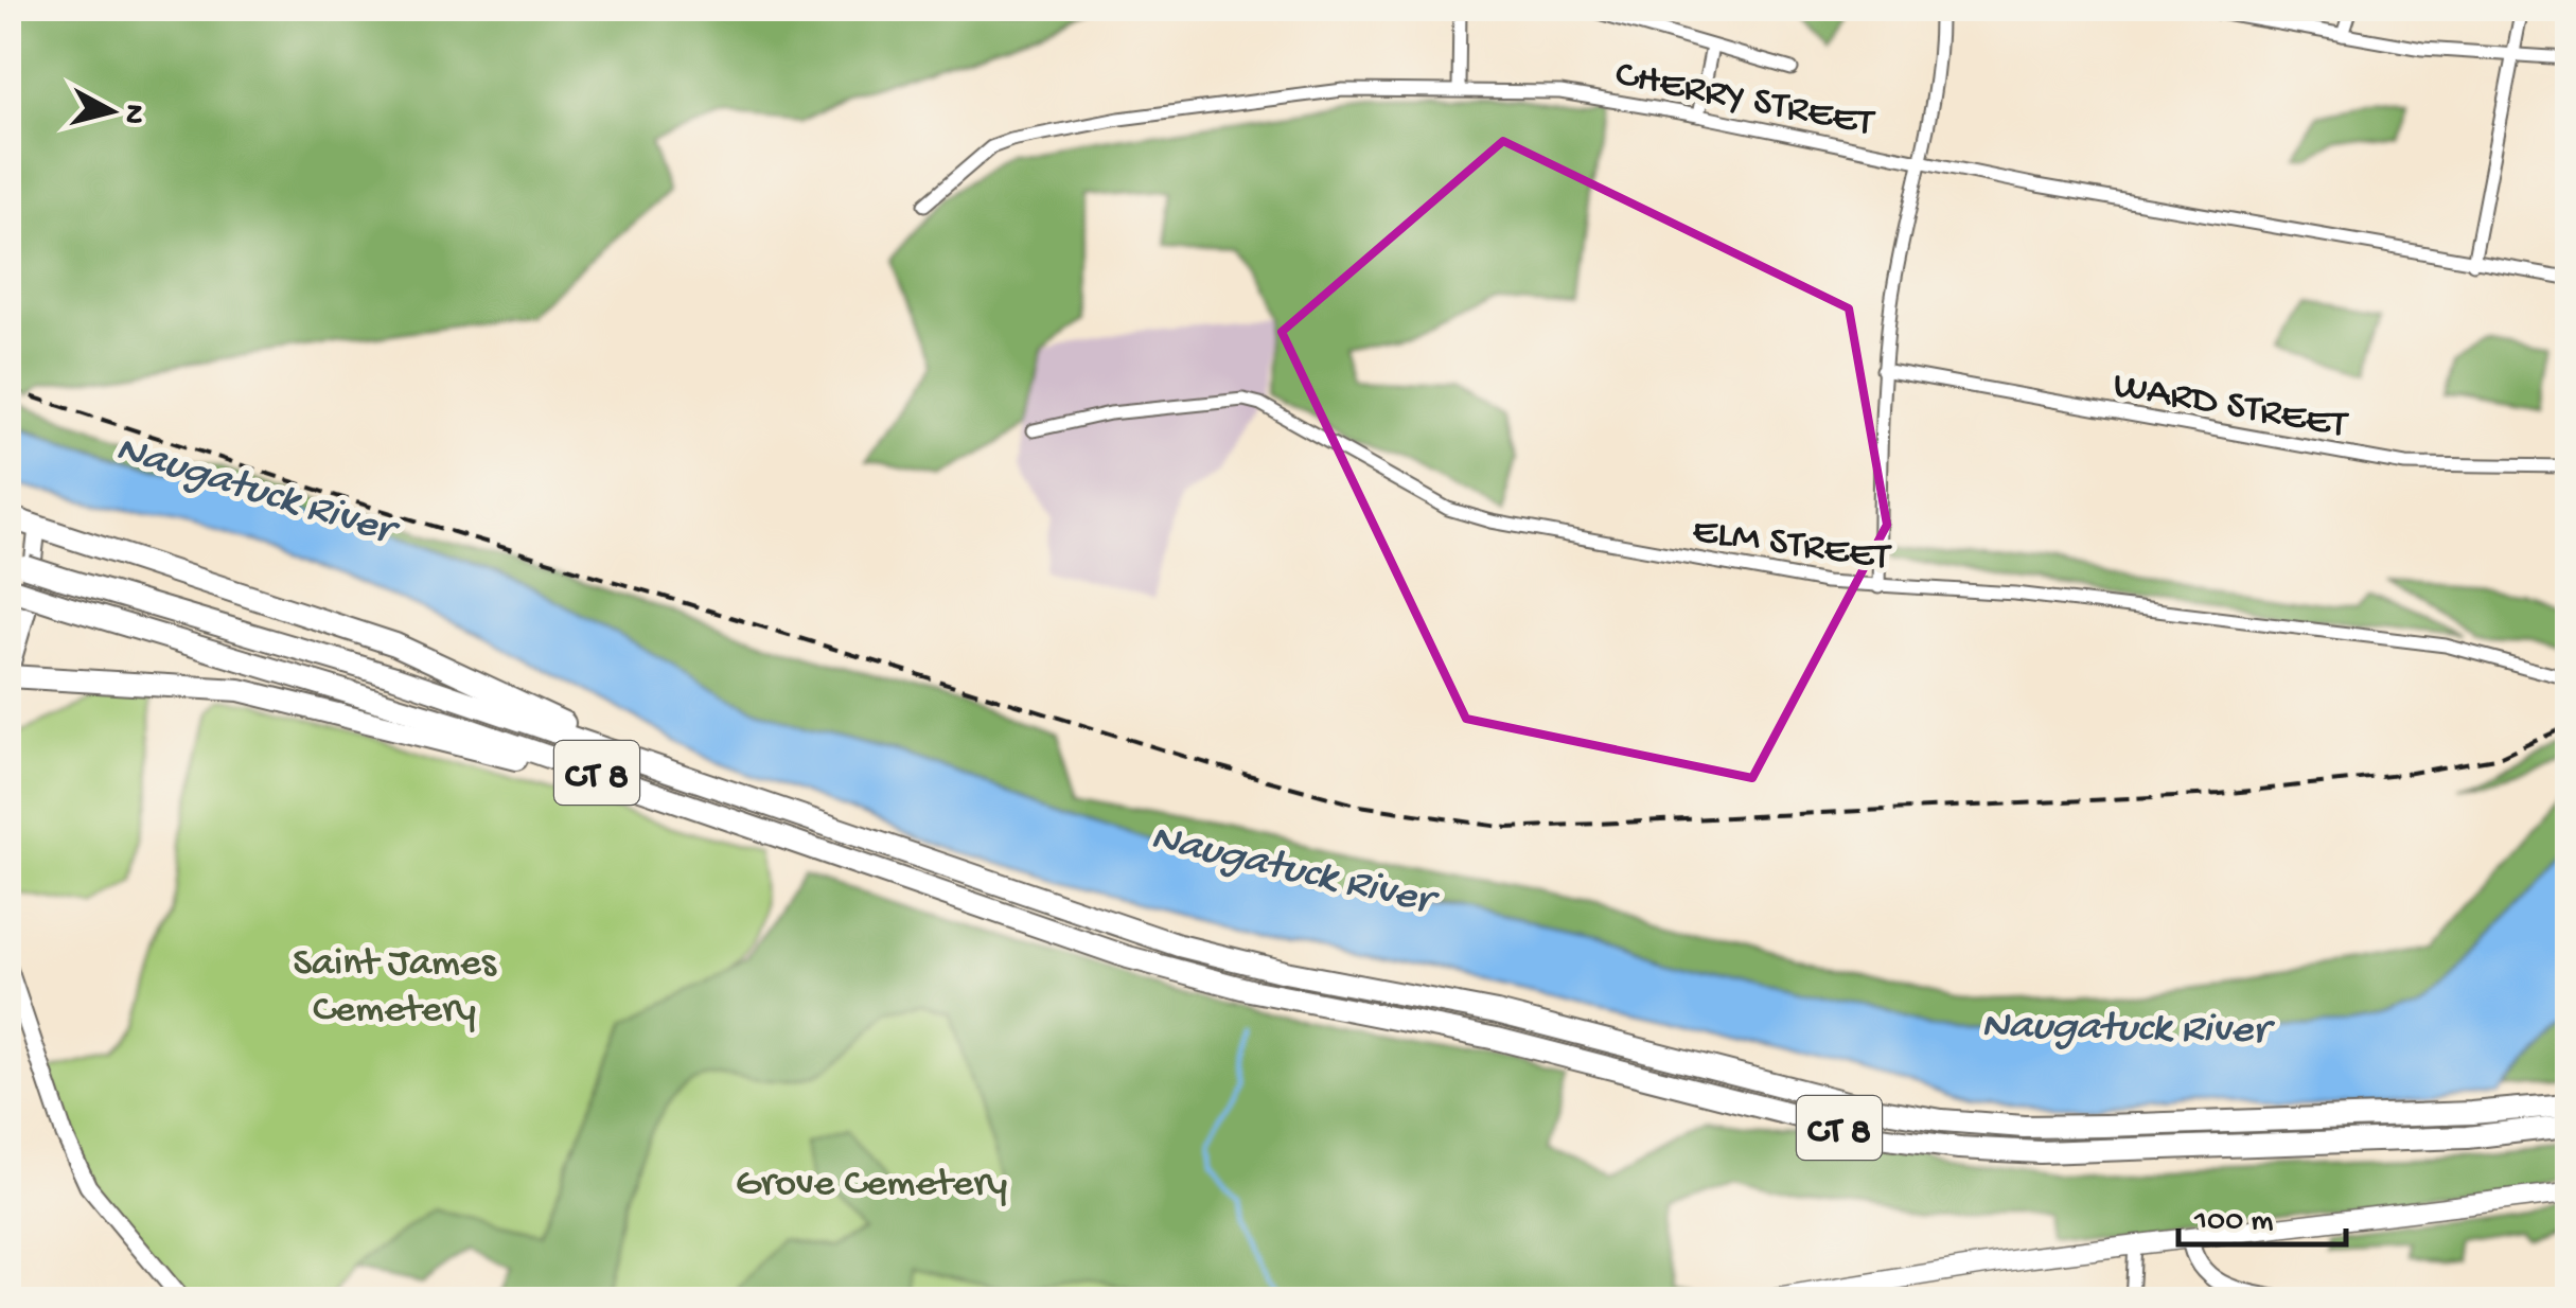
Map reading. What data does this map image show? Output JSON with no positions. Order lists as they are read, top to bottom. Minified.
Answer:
{"streets":{"highway":["CT 8"],"street":["CHERRY STREET","WARD STREET","ELM STREET"]},"water":["Naugatuck River"],"parks":["Saint James Cemetery","Grove Cemetery"],"scale_bar":"100 m","north":"right"}
